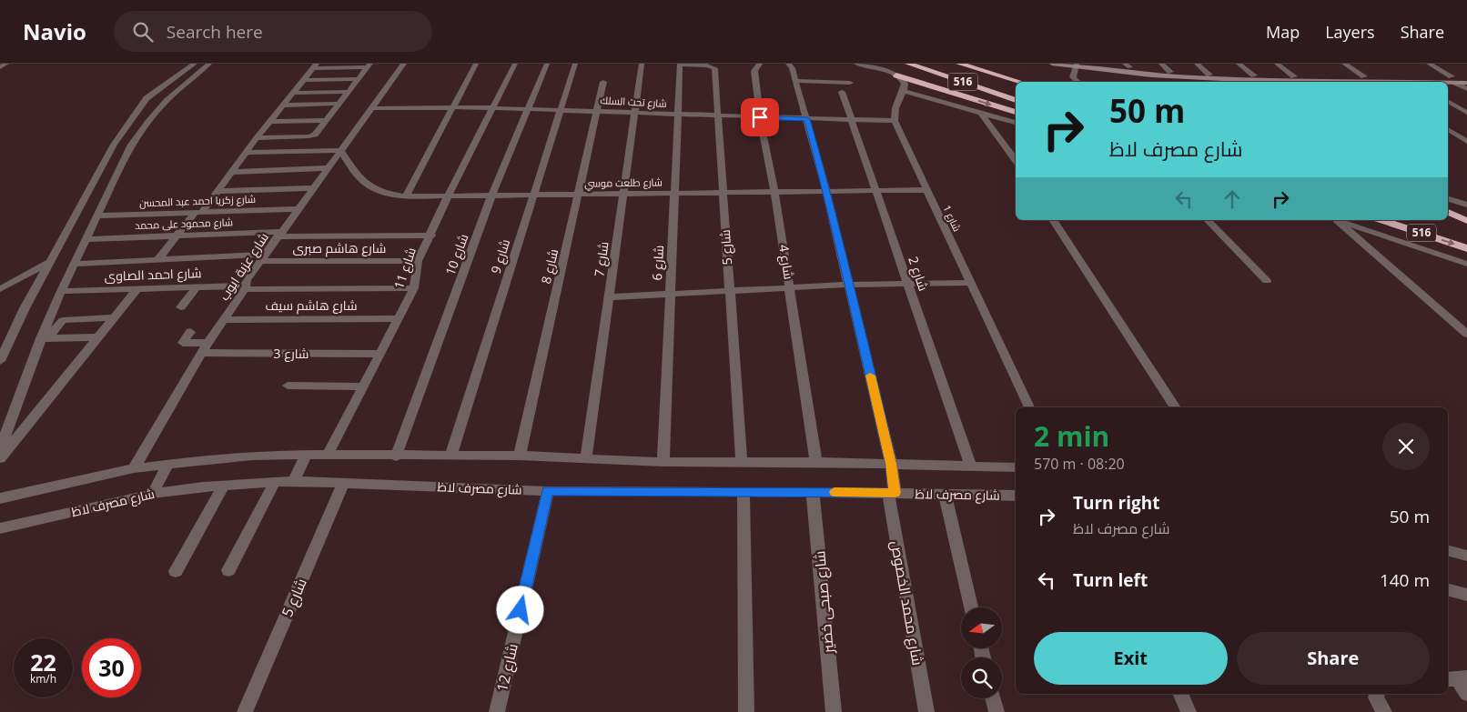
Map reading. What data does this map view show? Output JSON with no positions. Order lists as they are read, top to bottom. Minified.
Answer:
{"streets":{"highway":["516"],"street":["شارع تحت السلك","شارع طلعت موسي","شارع زكريا احمد عبد المحسن","شارع 1","شارع محمود على محمد","شارع 5","شارع هاشم صبرى","شارع 10","شارع 9","شارع 7","شارع 4","شارع 6","شارع عزبة ايوب","شارع 8","شارع 11","شارع 2","شارع احمد الصاوى","شارع هاشم سيف","شارع 3","شارع مصرف لاظ","شارع صبحى خضير","شارع محمد الخصوص","شارع 12"]},"crossings":[["شارع تحت السلك","شارع 1"],["شارع تحت السلك","شارع 5"],["شارع تحت السلك","شارع 10"],["شارع تحت السلك","شارع 9"],["شارع تحت السلك","شارع 7"],["شارع تحت السلك","شارع 4"],["شارع تحت السلك","شارع 6"],["شارع تحت السلك","شارع عزبة ايوب"],["شارع تحت السلك","شارع 8"],["شارع تحت السلك","شارع 11"],["شارع تحت السلك","شارع 2"],["شارع طلعت موسي","شارع 1"],["شارع طلعت موسي","شارع 5"],["شارع طلعت موسي","شارع 10"],["شارع طلعت موسي","شارع 9"],["شارع طلعت موسي","شارع 7"],["شارع طلعت موسي","شارع 4"],["شارع طلعت موسي","شارع 6"],["شارع طلعت موسي","شارع عزبة ايوب"],["شارع طلعت موسي","شارع 8"],["شارع طلعت موسي","شارع 11"],["شارع طلعت موسي","شارع 2"],["شارع زكريا احمد عبد المحسن","شارع عزبة ايوب"],["شارع محمود على محمد","شارع عزبة ايوب"],["شارع محمود على محمد","شارع 11"],["شارع 5","شارع 6"],["شارع 5","شارع مصرف لاظ"],["شارع هاشم صبرى","شارع عزبة ايوب"],["شارع هاشم صبرى","شارع 11"],["شارع عزبة ايوب","شارع احمد الصاوى"],["شارع عزبة ايوب","شارع هاشم سيف"],["شارع عزبة ايوب","شارع 3"],["شارع 11","شارع احمد الصاوى"],["شارع 11","شارع هاشم سيف"],["شارع 11","شارع 3"],["شارع مصرف لاظ","شارع صبحى خضير"],["شارع مصرف لاظ","شارع محمد الخصوص"],["شارع مصرف لاظ","شارع 12"]],"north":"left","page":{"header":"Navio","search":"Search here","nav":["Map","Layers","Share"],"turn":["50 m","شارع مصرف لاظ"],"heading":["2 min","570 m · 08:20"],"list":[{"name":"Turn right","note":"شارع مصرف لاظ","value":"50 m"},{"name":"Turn left","value":"140 m"}],"buttons":["Exit","Share"],"speed":"22 km/h","limit":"30"}}
